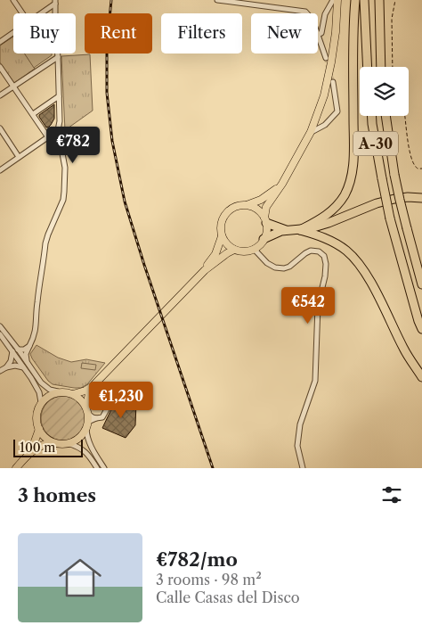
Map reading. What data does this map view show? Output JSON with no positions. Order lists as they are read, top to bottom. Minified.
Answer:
{"streets":{"highway":["A-30"]},"scale_bar":"100 m","page":{"chip":["Buy","Rent","Filters","New"],"price":["€782","€542","€1,230"],"scale":"100 m","heading":"3 homes","list":[{"name":"€782/mo","note":"3 rooms · 98 m² · Calle Casas del Disco"}]}}
